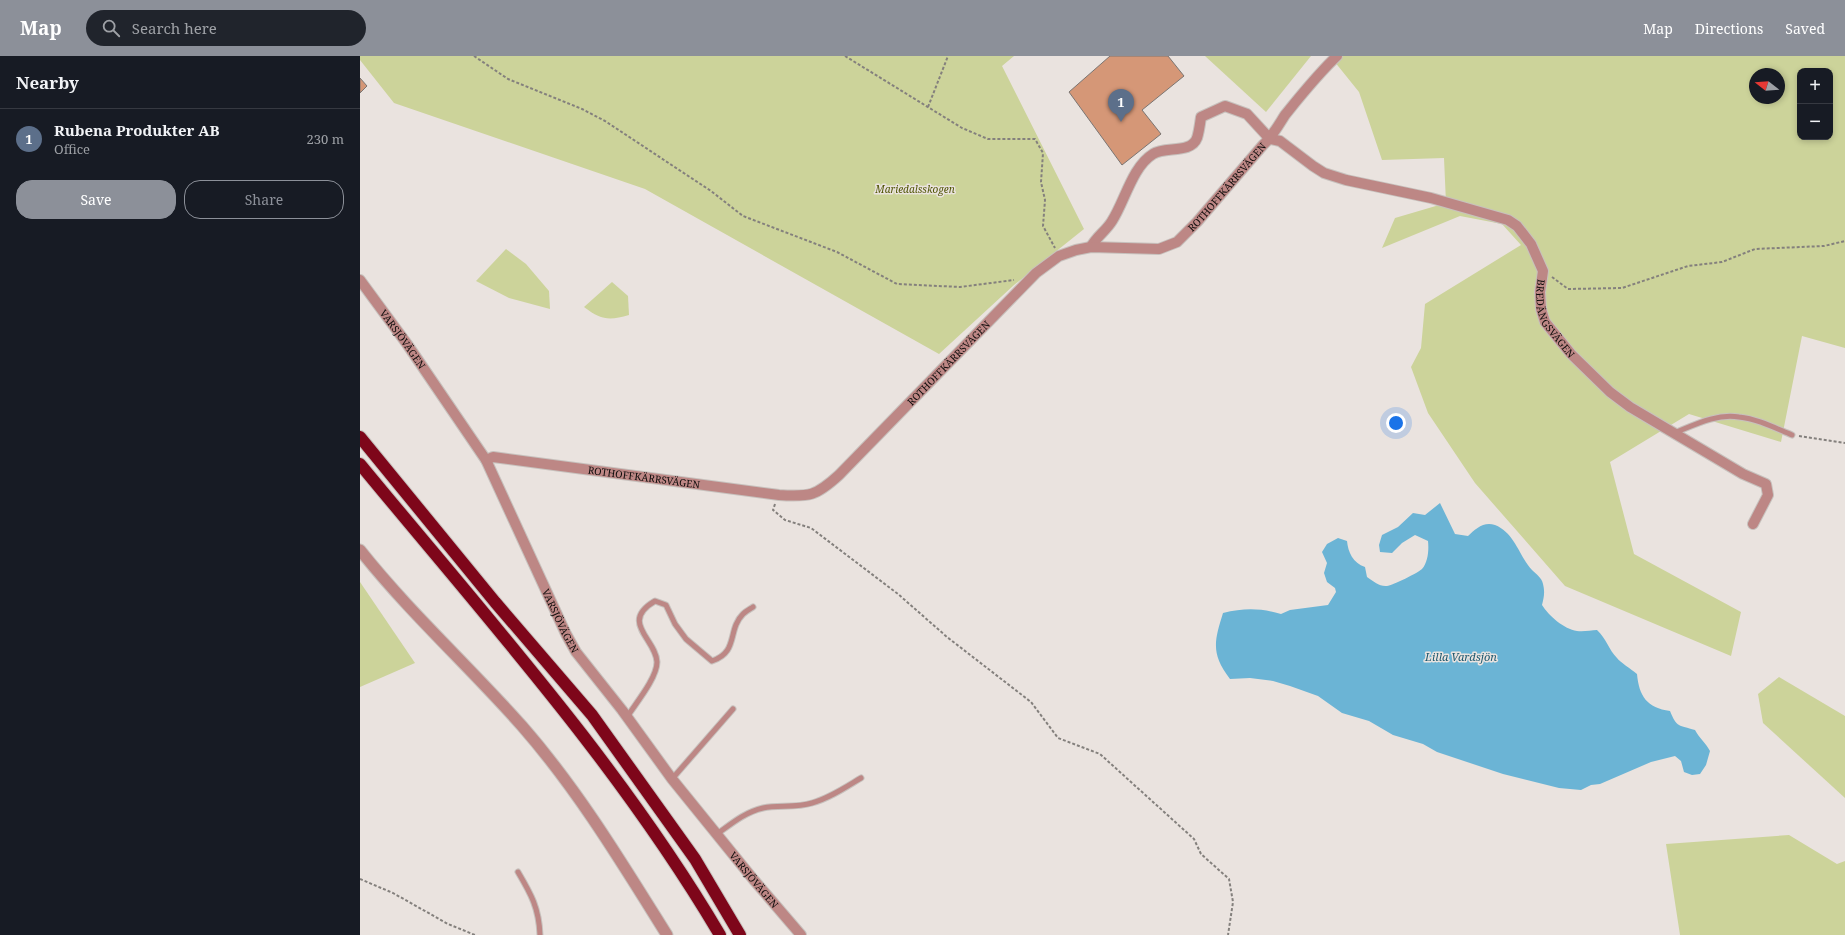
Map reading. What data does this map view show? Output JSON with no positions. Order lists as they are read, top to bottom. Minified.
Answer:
{"streets":{"street":["ROTHOFFKÄRRSVÄGEN","BREDÄNGSVÄGEN","VARSJÖVÄGEN"]},"crossings":[["ROTHOFFKÄRRSVÄGEN","BREDÄNGSVÄGEN"],["ROTHOFFKÄRRSVÄGEN","VARSJÖVÄGEN"]],"water":["Lilla Vardsjön"],"parks":["Mariedalsskogen"],"north":"left","page":{"header":"Map","search":"Search here","nav":["Map","Directions","Saved"],"heading":"Nearby","map_buttons":["+","−"],"pins":"1","list":[{"mark":"1","name":"Rubena Produkter AB","note":"Office","value":"230 m"}],"buttons":["Save","Share"]}}
